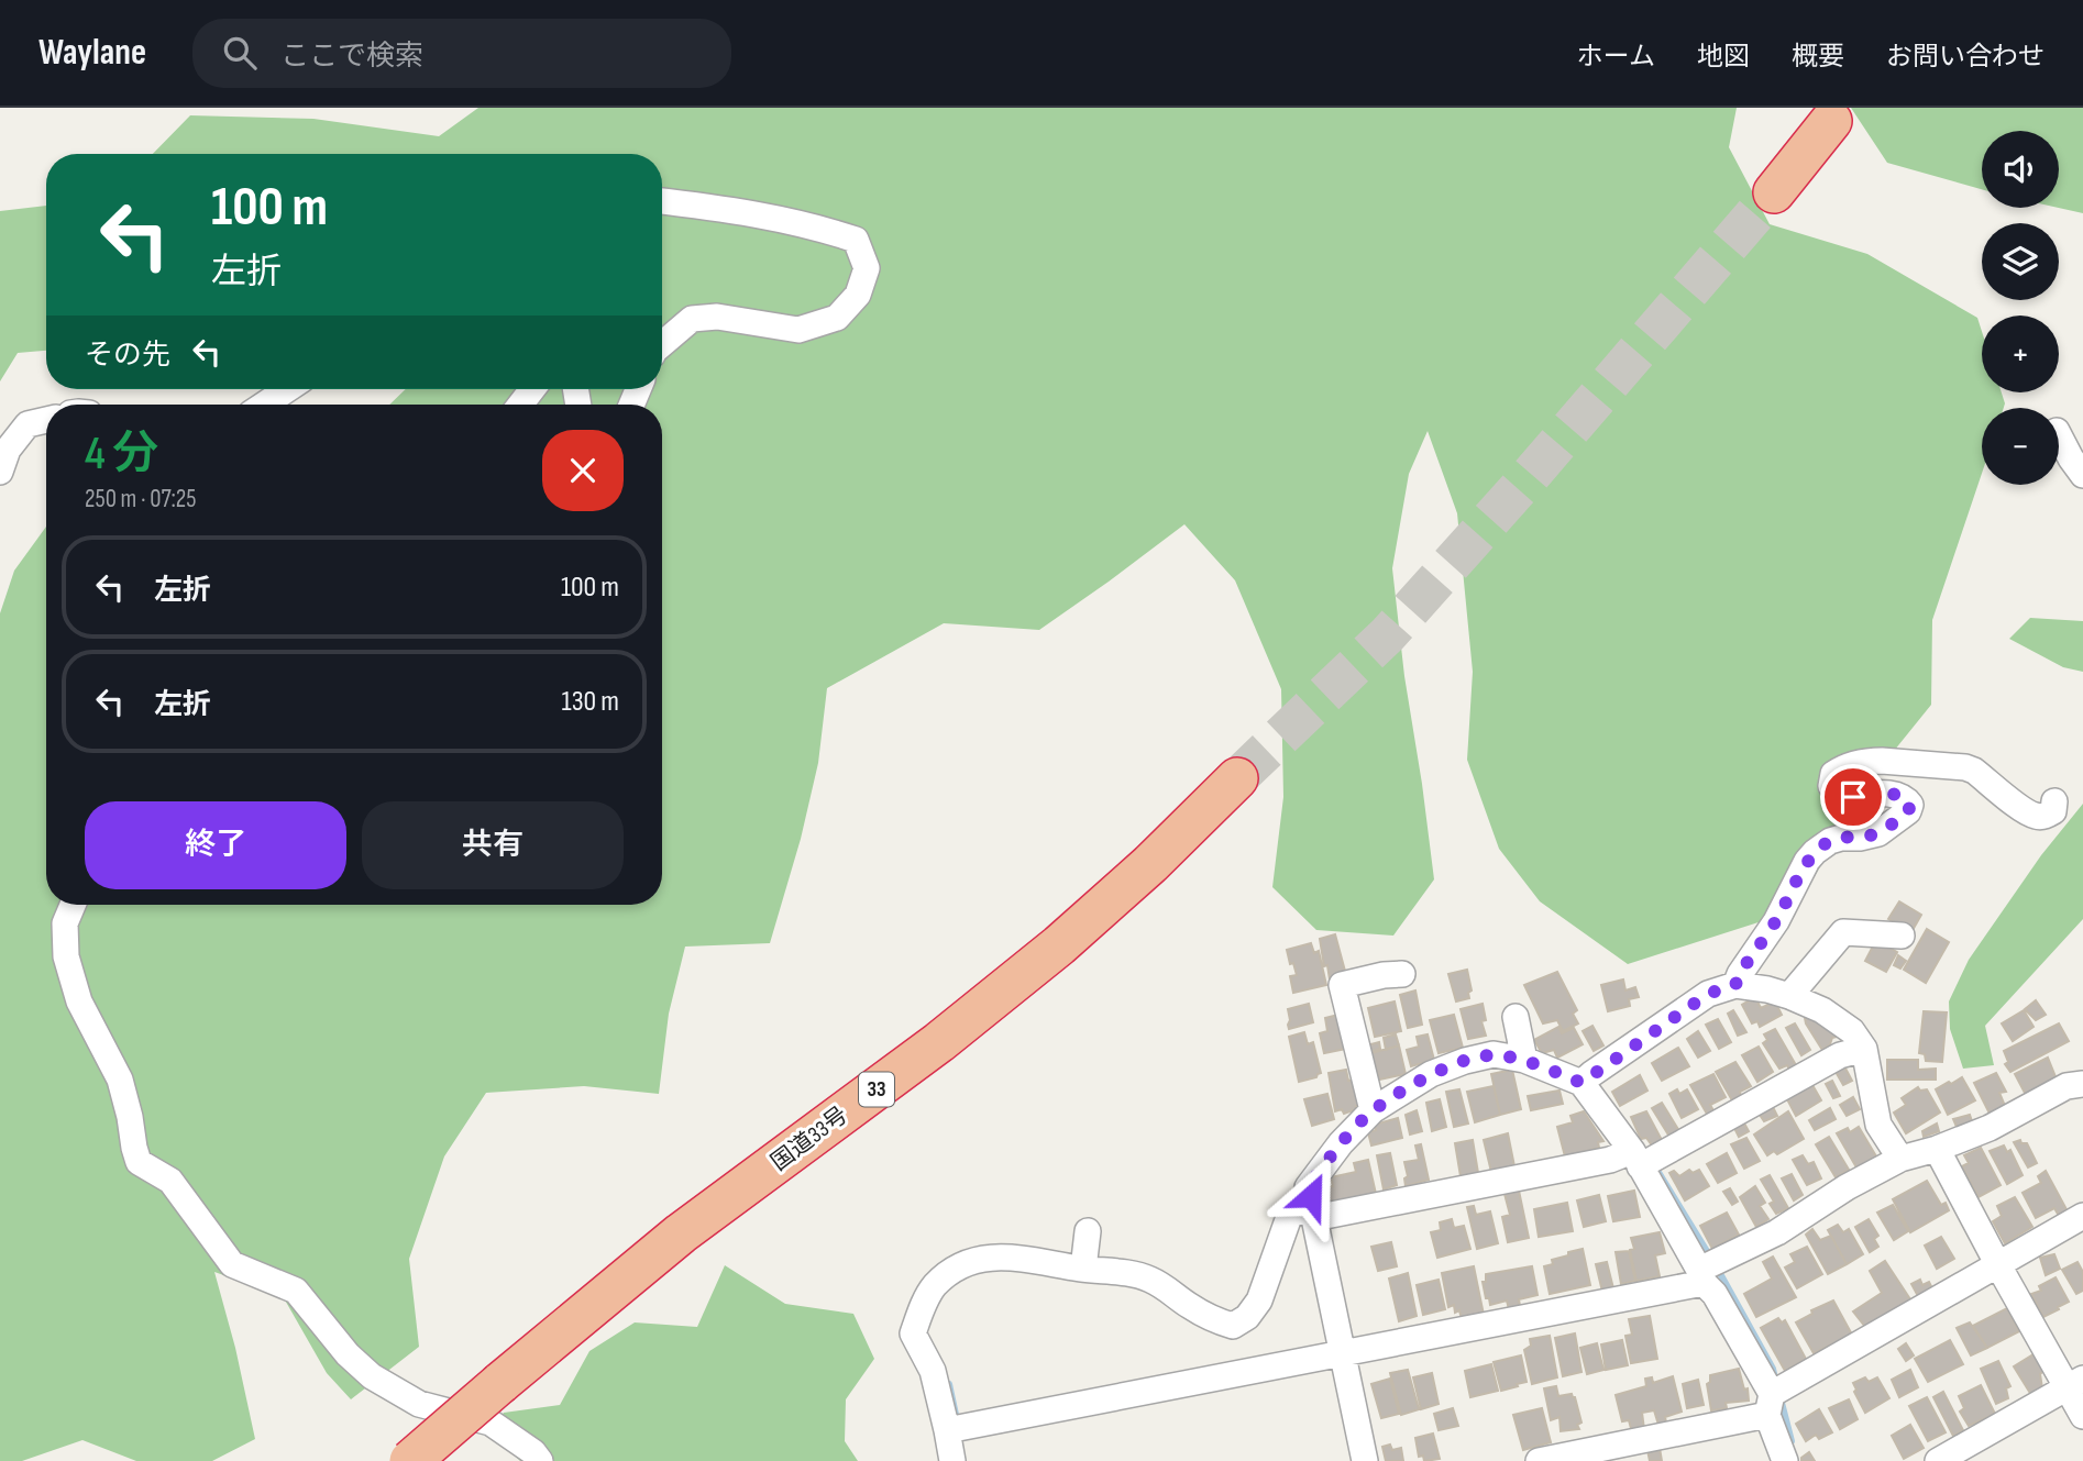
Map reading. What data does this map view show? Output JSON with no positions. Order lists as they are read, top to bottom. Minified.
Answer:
{"streets":{"highway":["33","国道33号"]},"page":{"header":"Waylane","search":"ここで検索","nav":["ホーム","地図","概要","お問い合わせ"],"map_buttons":["+","−"],"turn":["100 m","左折"],"then":"その先","heading":["4 分","250 m · 07:25"],"list":[{"name":"左折","value":"100 m"},{"name":"左折","value":"130 m"}],"buttons":["終了","共有"]}}
